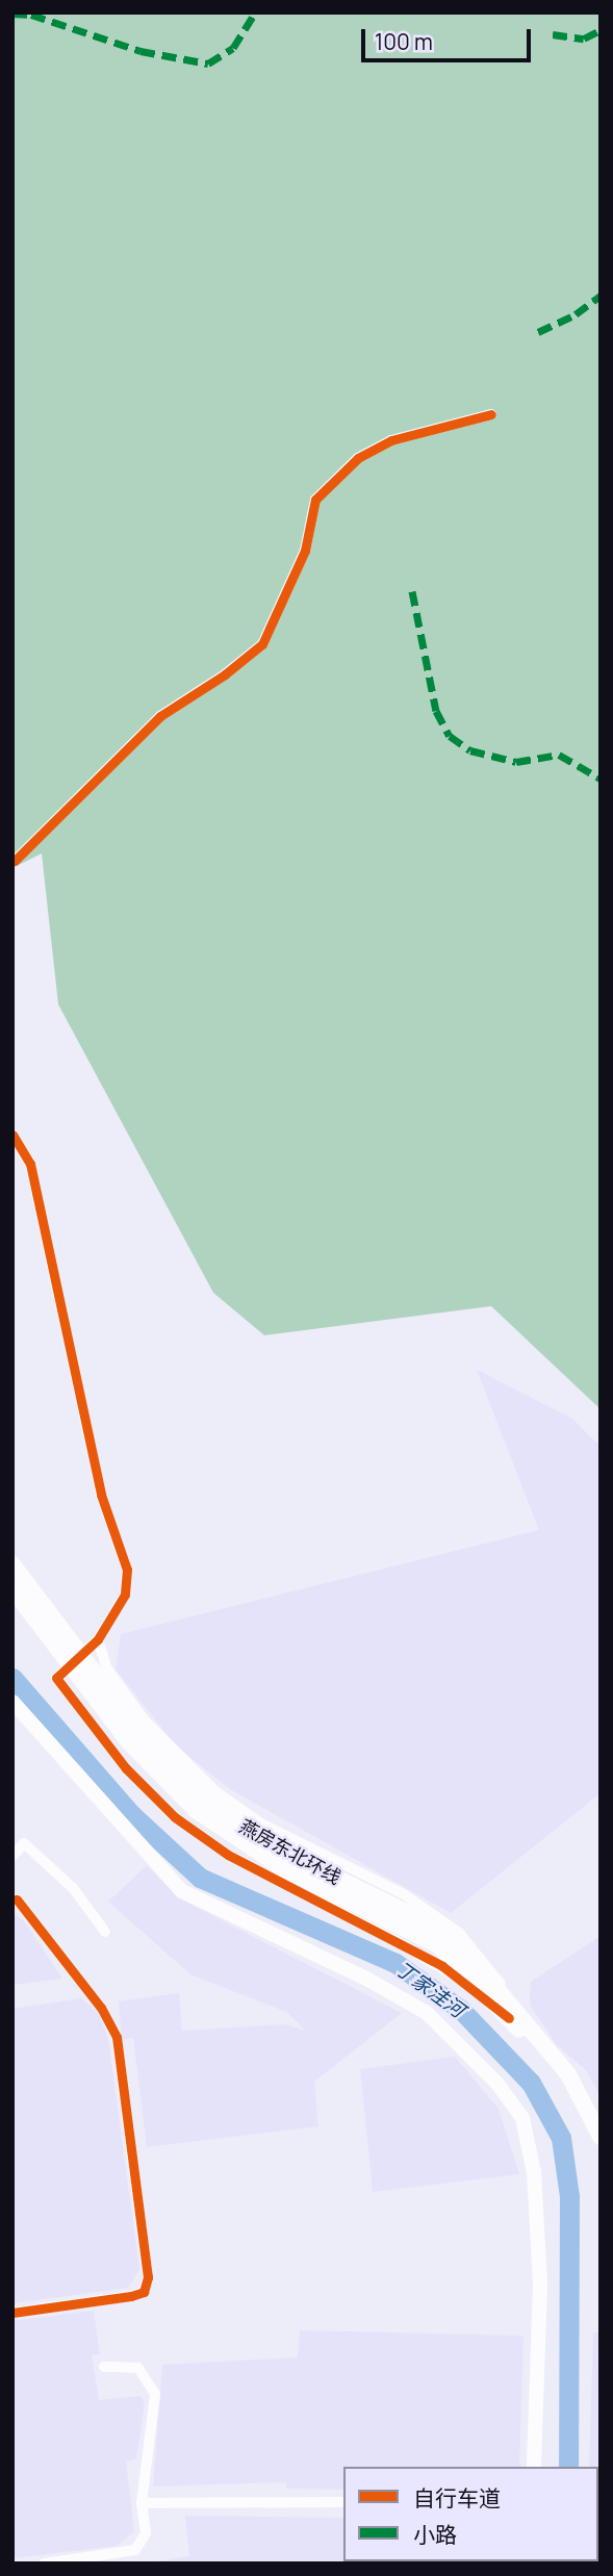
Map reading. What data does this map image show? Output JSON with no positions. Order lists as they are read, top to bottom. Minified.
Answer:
{"streets":{"main road":["燕房东北环线"]},"water":["丁家洼河"],"legend":["自行车道","小路"],"scale_bar":"100 m"}
